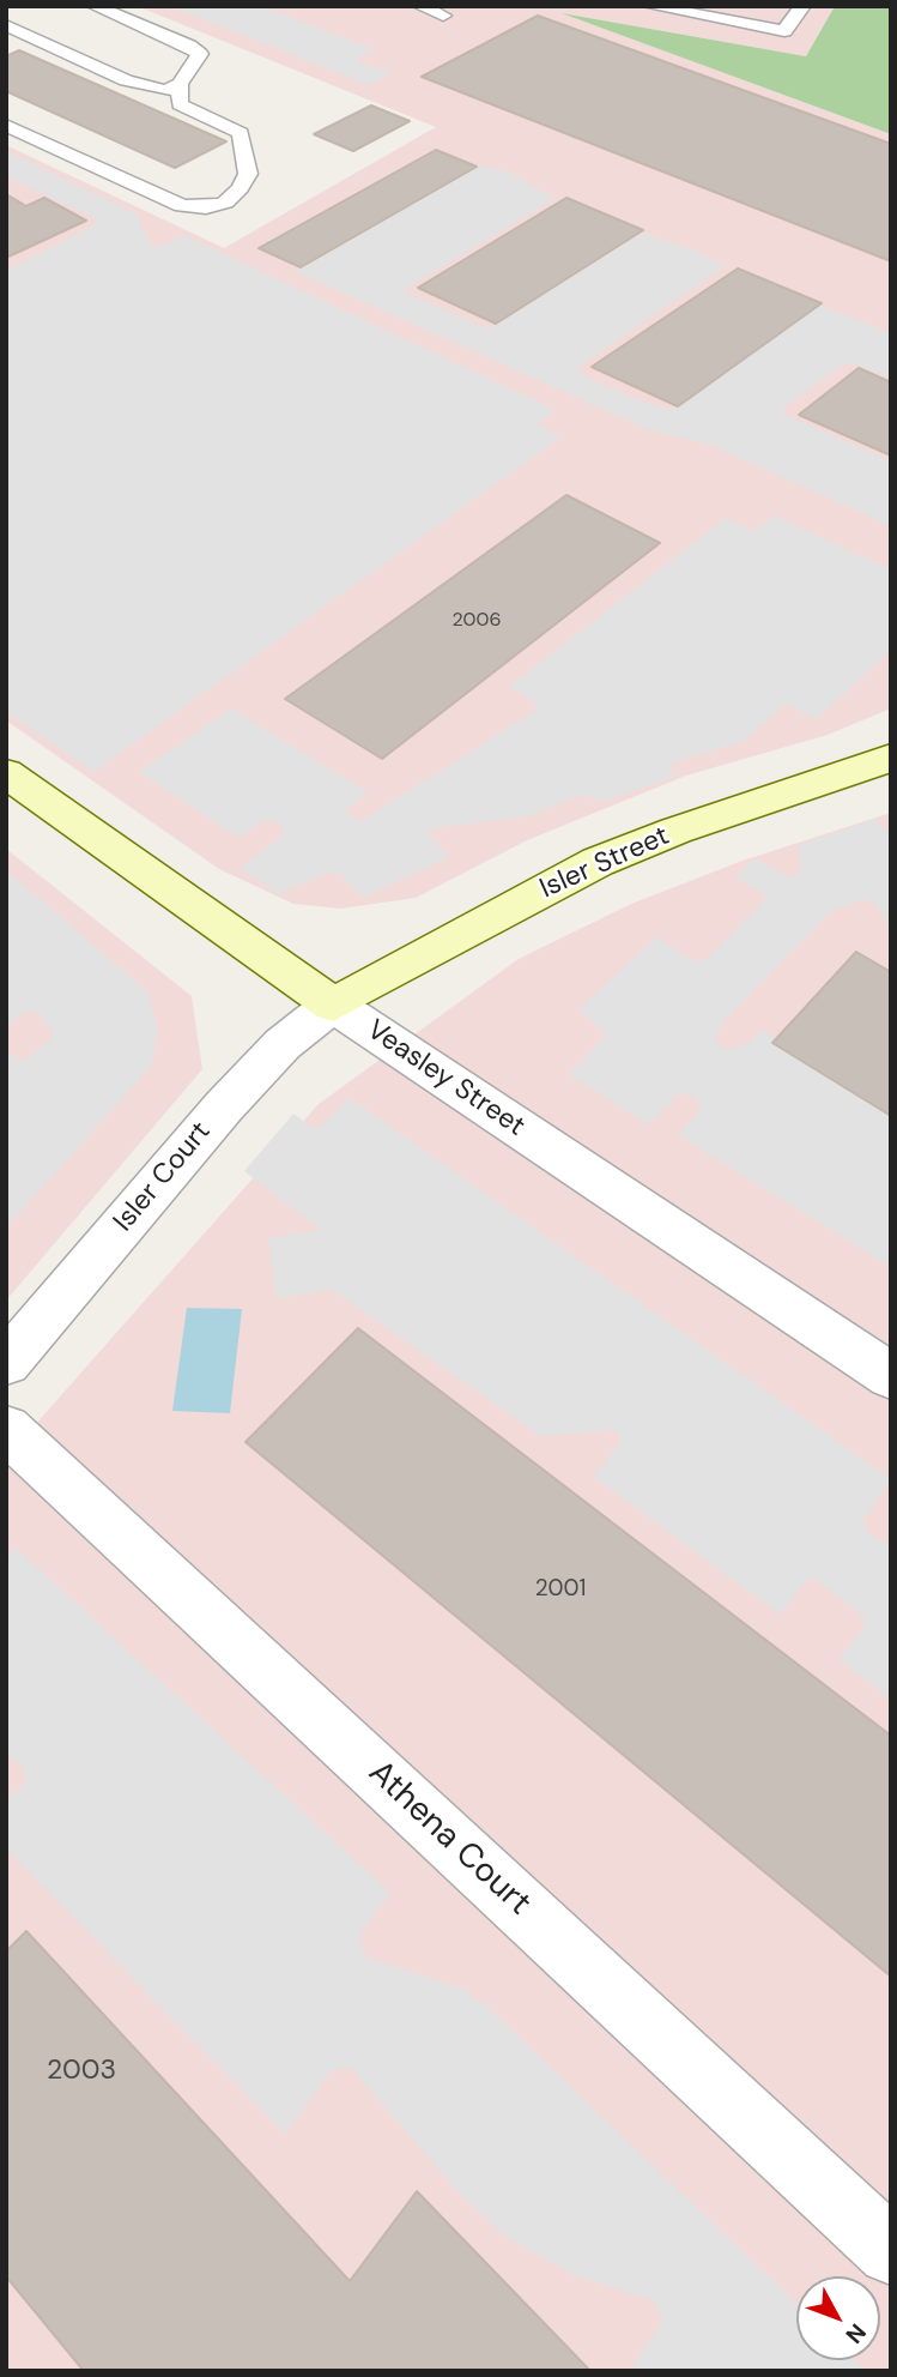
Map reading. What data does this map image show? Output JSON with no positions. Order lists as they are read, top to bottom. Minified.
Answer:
{"streets":{"street":["Isler Street","Veasley Street","Isler Court","Athena Court"]},"crossings":[["Isler Street","Veasley Street"],["Isler Street","Isler Court"],["Veasley Street","Isler Court"]],"house_numbers":["2006","2001","2003"],"north":"bottom right"}
